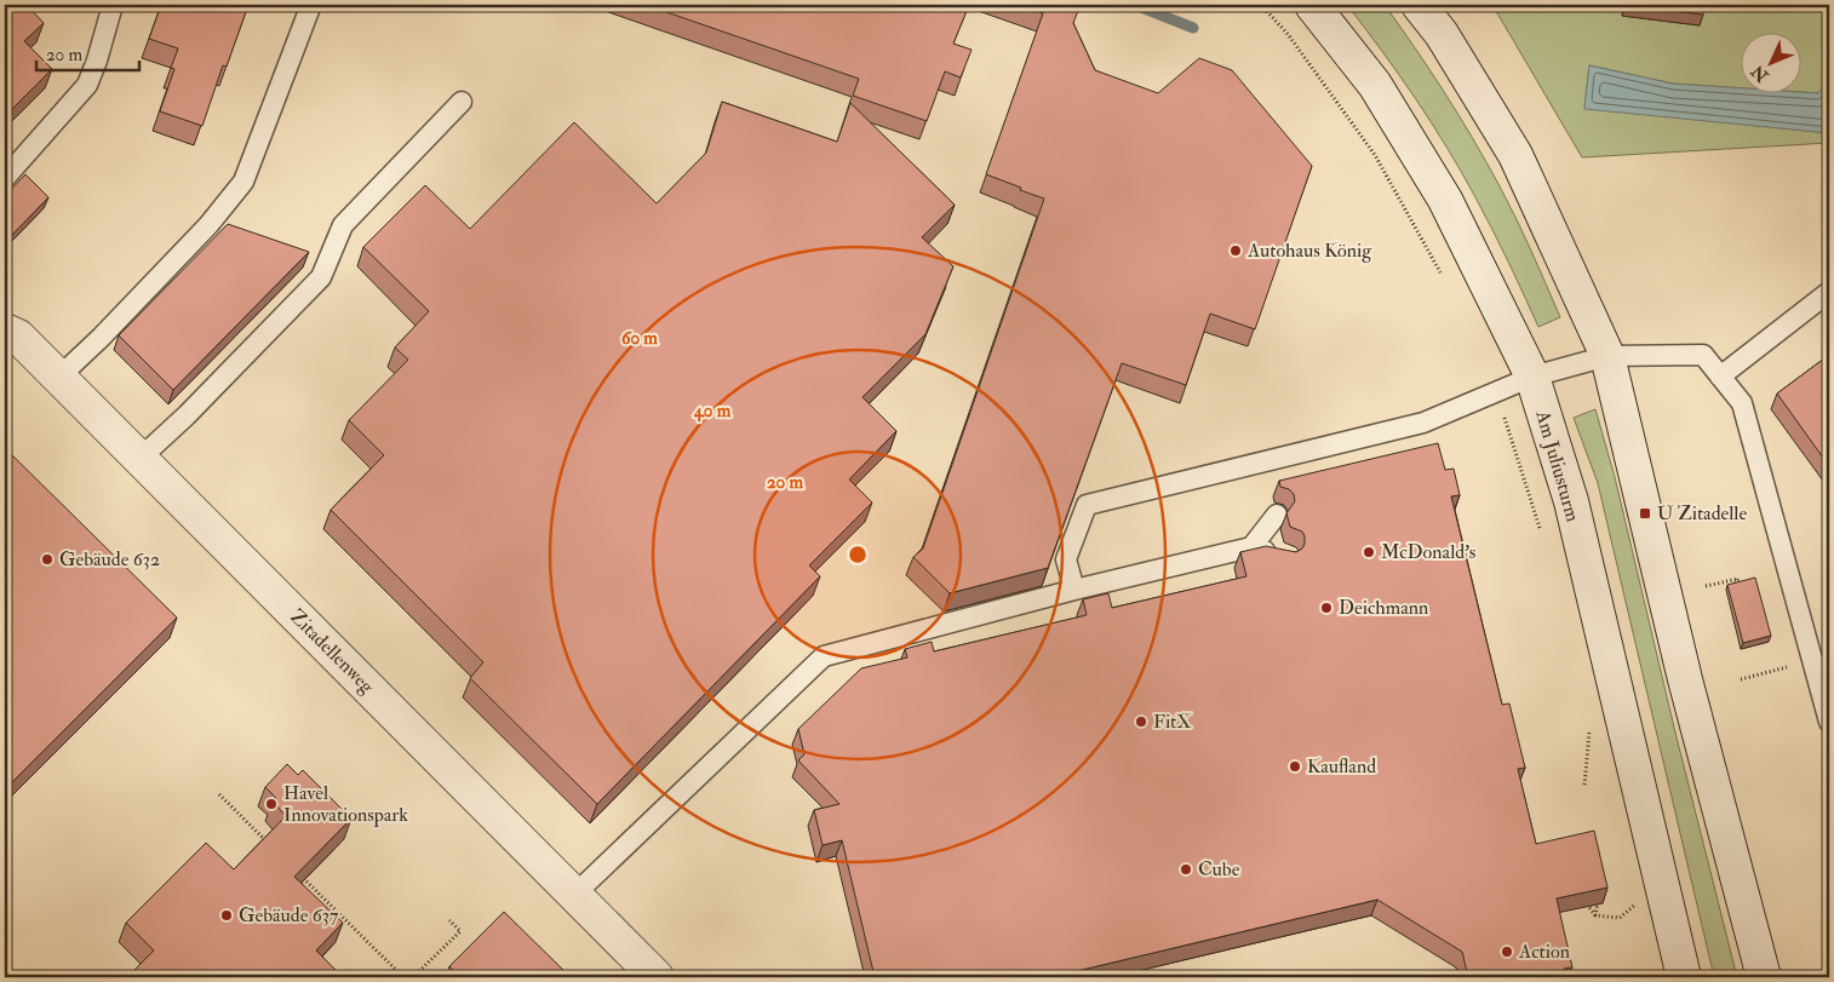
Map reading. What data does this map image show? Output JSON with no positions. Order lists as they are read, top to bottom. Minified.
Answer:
{"streets":{"main road":["Am Juliusturm","Zitadellenweg"]},"places":{"other":["Autohaus König","McDonald's","Gebäude 632","Deichmann","FitX","Kaufland","Havel Innovationspark","Cube","Gebäude 637","Action"],"transit":["U Zitadelle"]},"scale_bar":"20 m","north":"bottom left","rings":["60 m","40 m","20 m"]}
